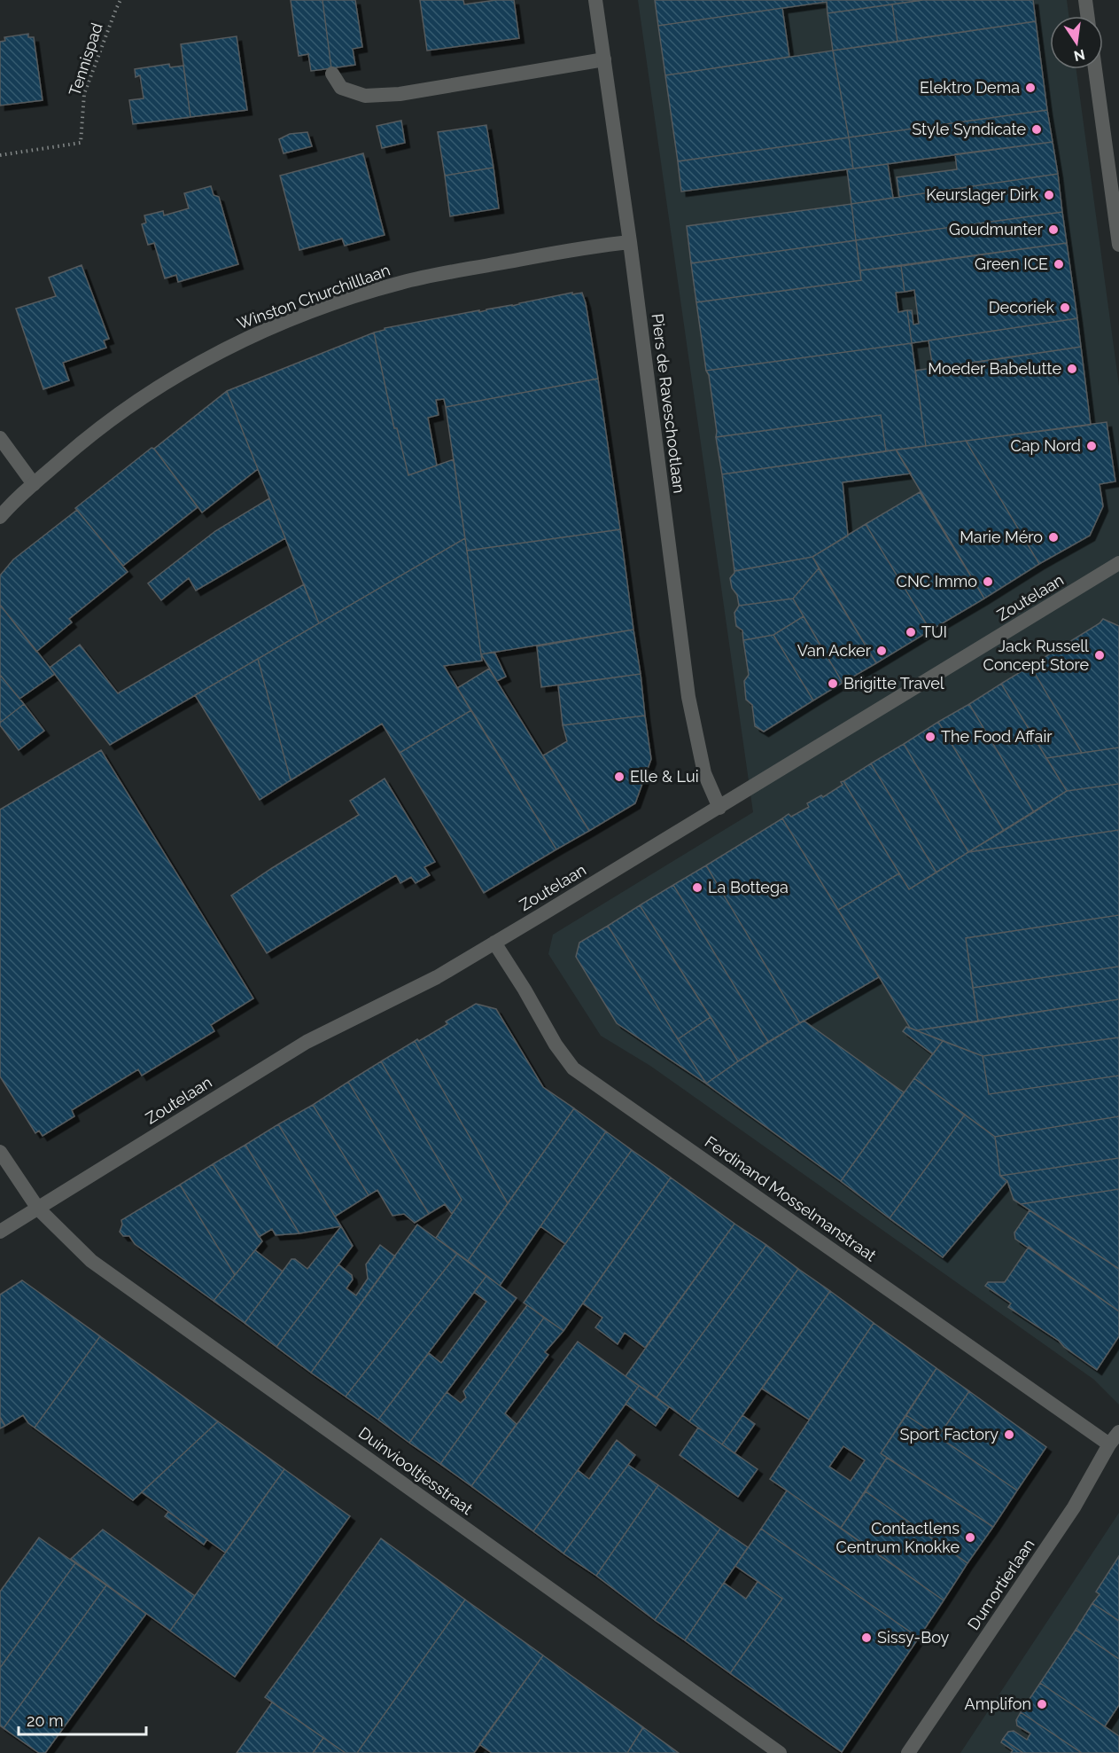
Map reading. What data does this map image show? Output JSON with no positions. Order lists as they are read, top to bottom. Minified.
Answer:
{"streets":{"street":["Winston Churchilllaan","Piers de Raveschootlaan","Zoutelaan","Ferdinand Mosselmanstraat","Duinviooltjesstraat","Dumortierlaan"],"path":["Tennispad"]},"crossings":[["Winston Churchilllaan","Piers de Raveschootlaan"],["Piers de Raveschootlaan","Zoutelaan"],["Zoutelaan","Ferdinand Mosselmanstraat"],["Zoutelaan","Duinviooltjesstraat"],["Ferdinand Mosselmanstraat","Dumortierlaan"]],"places":["Elektro Dema","Style Syndicate","Keurslager Dirk","Goudmunter","Green ICE","Decoriek","Moeder Babelutte","Cap Nord","Marie Méro","CNC Immo","TUI","Van Acker","Jack Russell Concept Store","Brigitte Travel","The Food Affair","Elle & Lui","La Bottega","Sport Factory","Contactlens Centrum Knokke","Sissy-Boy","Amplifon"],"scale_bar":"20 m","north":"bottom"}
